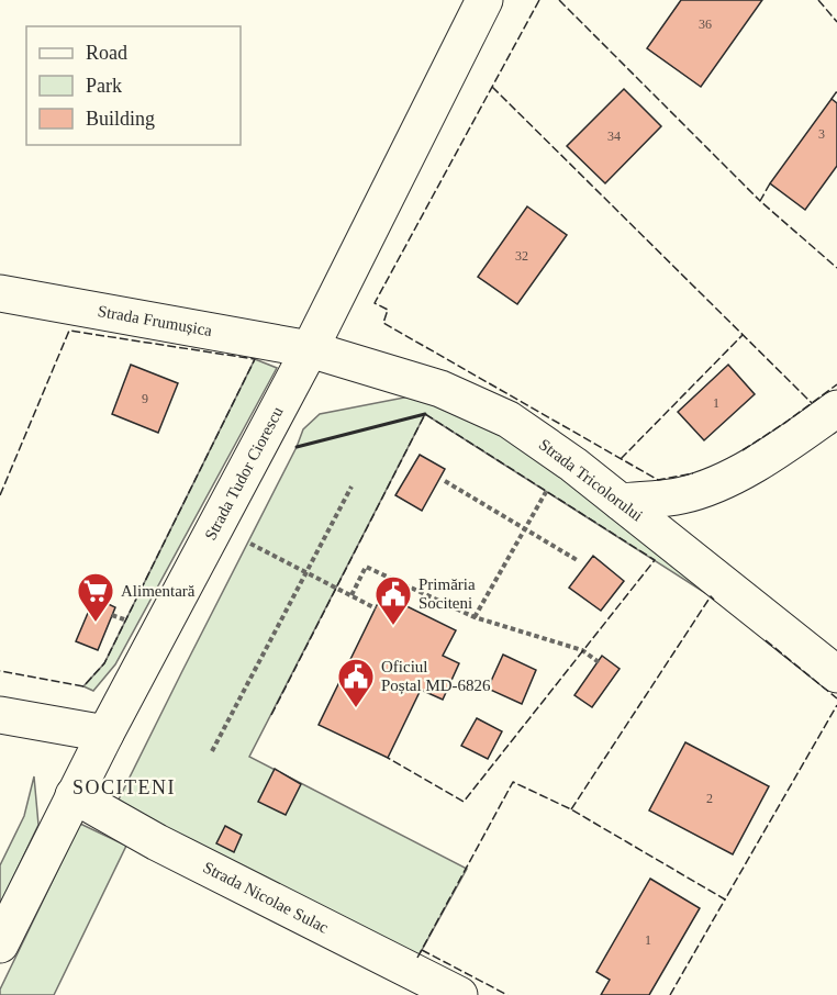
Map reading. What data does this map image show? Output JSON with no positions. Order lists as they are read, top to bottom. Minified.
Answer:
{"streets":{"street":["Strada Frumușica","Strada Tudor Ciorescu","Strada Tricolorului","Strada Nicolae Sulac"]},"crossings":[["Strada Frumușica","Strada Tudor Ciorescu"],["Strada Frumușica","Strada Tricolorului"],["Strada Tudor Ciorescu","Strada Tricolorului"],["Strada Tudor Ciorescu","Strada Nicolae Sulac"]],"districts":["SOCITENI"],"places":{"supermarket":["Alimentară"],"public building":["Primăria Sociteni","Oficiul Poștal MD-6826"]},"house_numbers":["36","3","34","32","9","1","2","1"],"legend":["Road","Park","Building"]}
